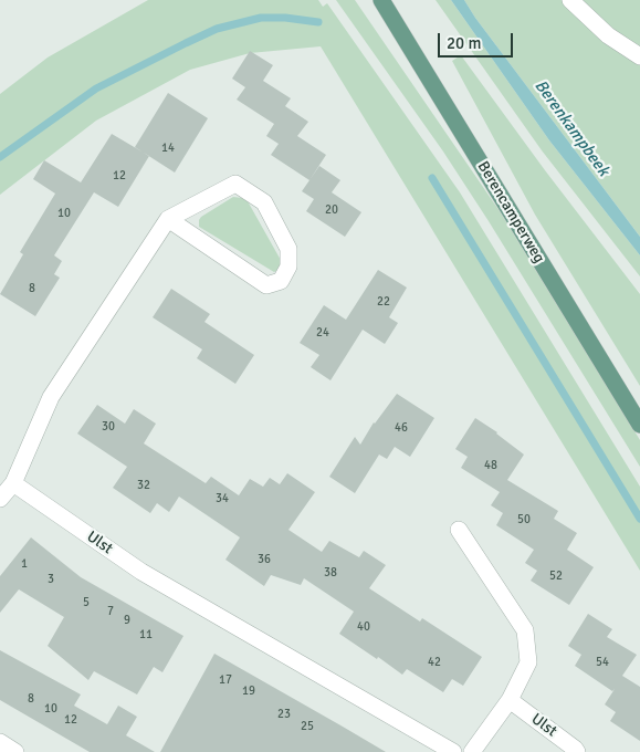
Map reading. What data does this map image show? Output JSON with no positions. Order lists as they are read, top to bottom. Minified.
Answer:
{"streets":{"main road":["Berencamperweg"],"street":["Ulst"]},"water":["Berenkampbeek"],"house_numbers":["14","12","20","10","8","22","24","30","46","48","32","34","50","36","1","38","52","3","5","7","9","40","11","42","54","17","19","8","10","23","12","25"],"scale_bar":"20 m"}
